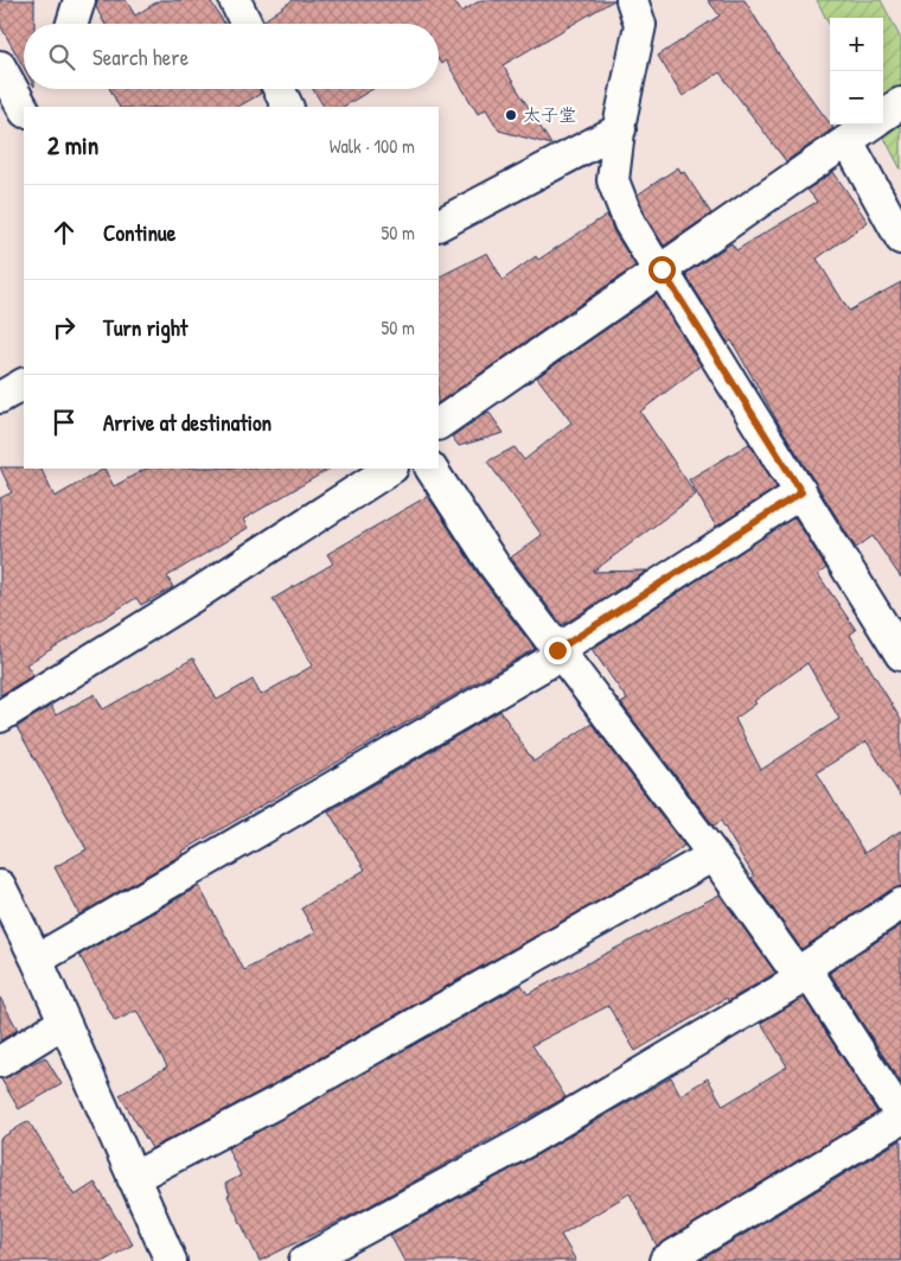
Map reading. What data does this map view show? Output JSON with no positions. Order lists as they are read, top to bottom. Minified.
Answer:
{"places":["太子堂"],"page":{"map_buttons":["+","−"],"search":"Search here","heading":["2 min","Walk · 100 m"],"list":[["Continue","50 m"],["Turn right","50 m"],"Arrive at destination"]}}
